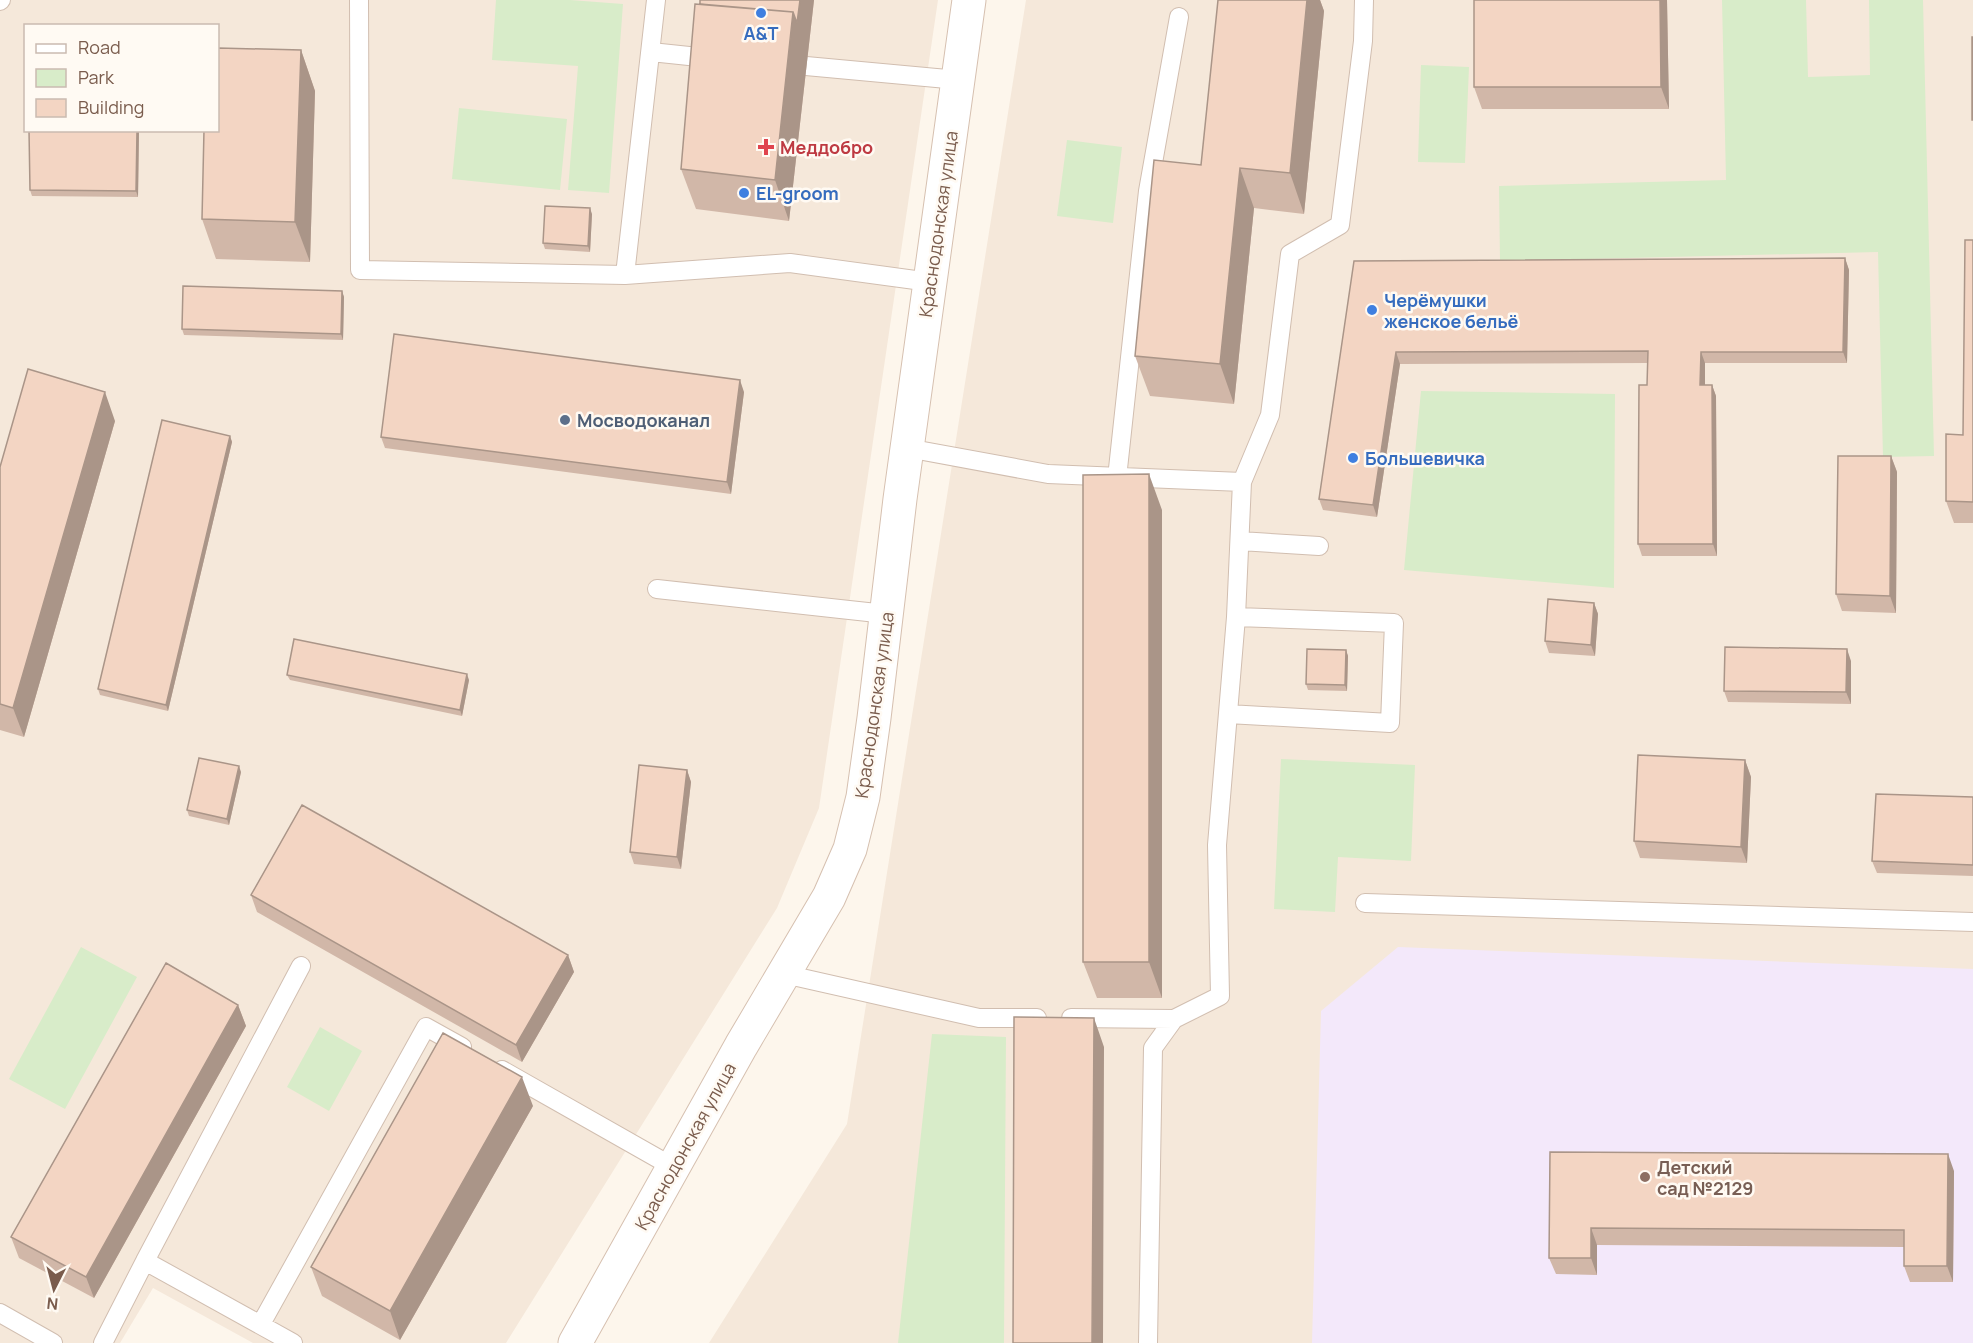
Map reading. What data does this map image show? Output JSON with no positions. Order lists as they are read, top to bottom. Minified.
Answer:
{"streets":{"main road":["Краснодонская улица"]},"places":{"other":["A&T","EL-groom","Черёмушки женское бельё","Мосводоканал","Большевичка","Детский сад №2129"],"health":["Меддобро"]},"legend":["Road","Park","Building"],"north":"bottom"}
